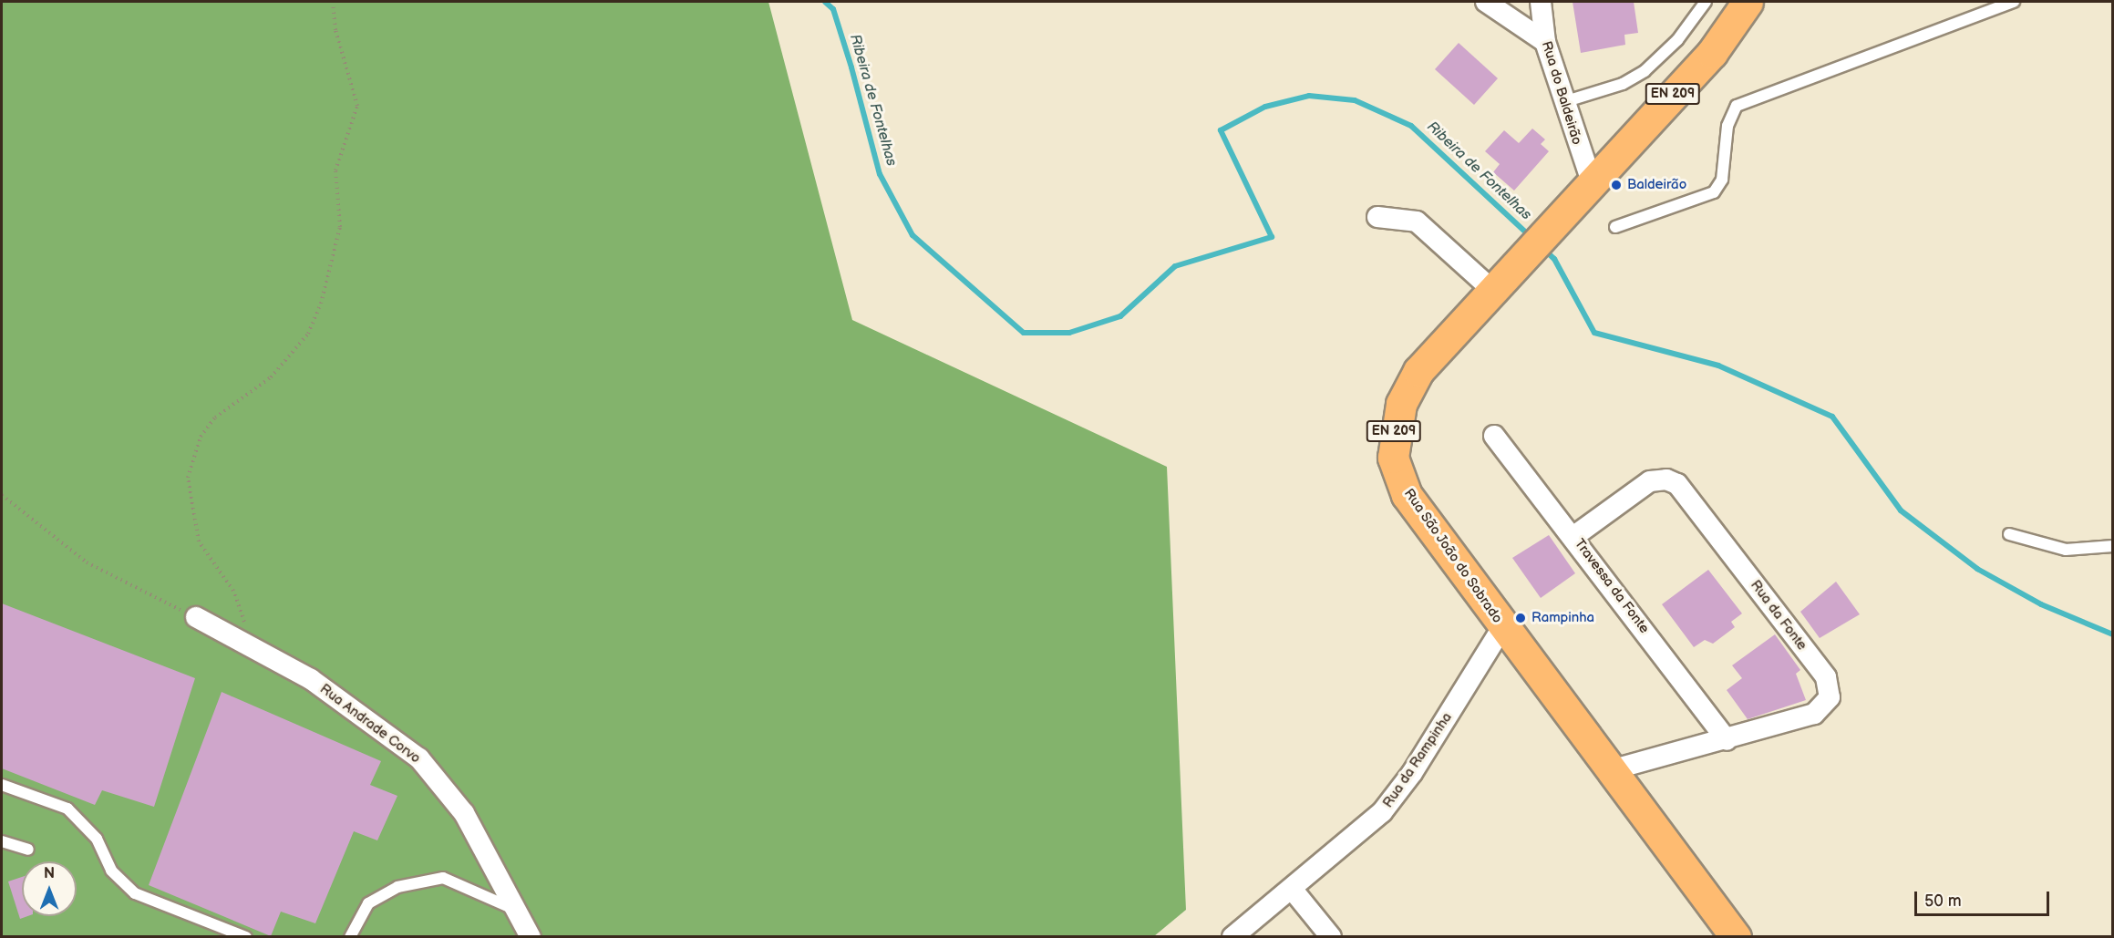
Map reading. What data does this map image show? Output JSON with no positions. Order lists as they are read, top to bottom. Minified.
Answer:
{"streets":{"main road":["EN 209","Rua São João do Sobrado"],"street":["Rua do Baldeirão","Travessa da Fonte","Rua da Fonte","Rua Andrade Corvo","Rua da Rampinha"]},"crossings":[["Rua do Baldeirão","Rua São João do Sobrado"],["Rua São João do Sobrado","Rua da Fonte"],["Rua São João do Sobrado","Rua da Rampinha"],["Travessa da Fonte","Rua da Fonte"]],"water":["Ribeira de Fontelhas"],"places":["Baldeirão","Rampinha"],"scale_bar":"50 m","north":"top"}
